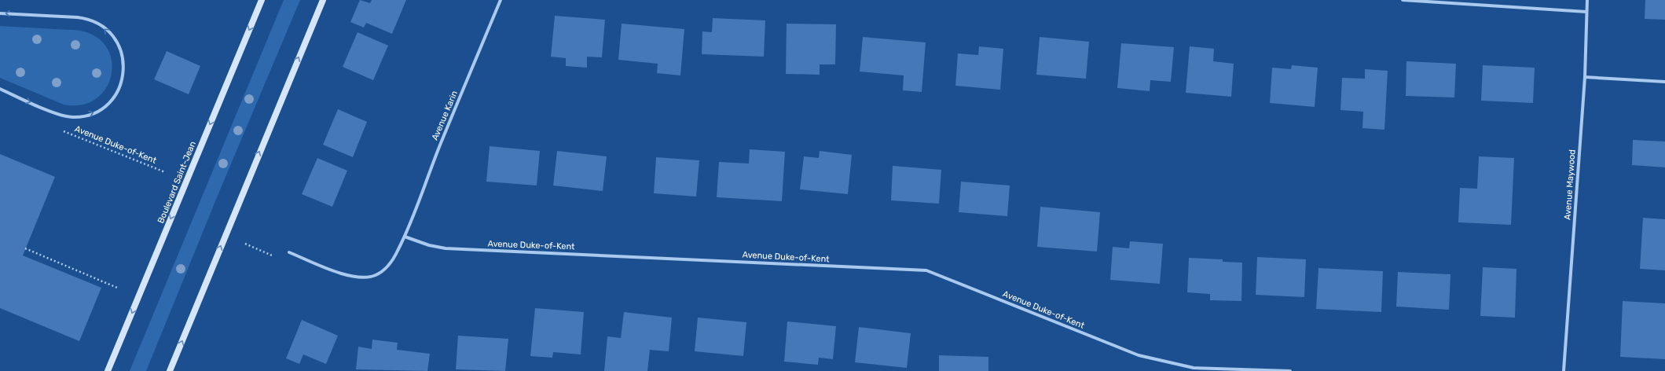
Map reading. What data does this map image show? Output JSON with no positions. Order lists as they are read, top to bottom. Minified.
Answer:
{"streets":{"main road":["Boulevard Saint-Jean"],"street":["Avenue Karin","Avenue Duke-of-Kent","Avenue Maywood"]},"crossings":[["Avenue Karin","Avenue Duke-of-Kent"]]}
